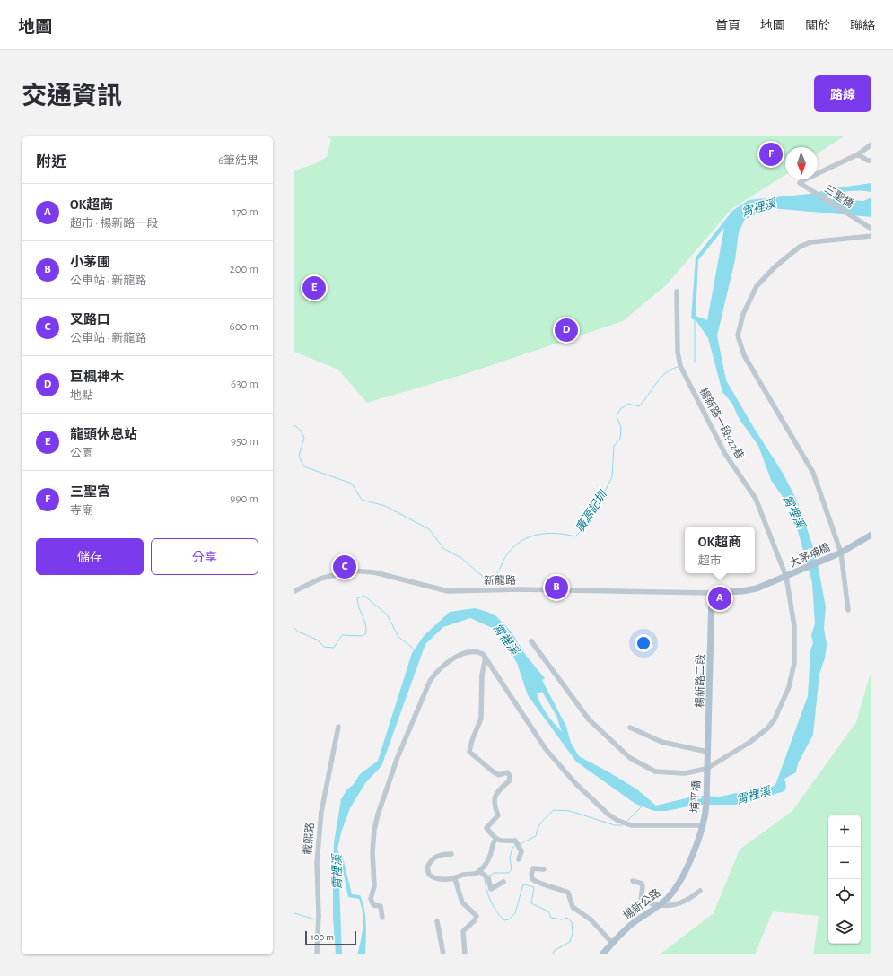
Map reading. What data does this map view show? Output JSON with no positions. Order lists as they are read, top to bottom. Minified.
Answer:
{"streets":{"main road":["大茅埔橋","楊新路二段","埔平橋","楊新公路"],"street":["三聖橋","楊新路一段922巷","新龍路","載熙路"]},"crossings":[["楊新路一段922巷","大茅埔橋"],["楊新路一段922巷","楊新路二段"],["楊新路一段922巷","埔平橋"],["大茅埔橋","新龍路"],["大茅埔橋","楊新路二段"],["新龍路","楊新路二段"],["楊新路二段","埔平橋"],["埔平橋","楊新公路"]],"water":["霄裡溪","廣源記圳"],"scale_bar":"100 m","north":"bottom","page":{"header":"地圖","nav":["首頁","地圖","關於","聯絡"],"title":"交通資訊","buttons":["路線",["儲存","分享"]],"heading":["附近","6筆結果"],"pins":["F","E","D","C","B","A"],"list":[{"mark":"A","name":"OK超商","note":"超市 · 楊新路一段","value":"170 m"},{"mark":"B","name":"小茅圃","note":"公車站 · 新龍路","value":"200 m"},{"mark":"C","name":"叉路口","note":"公車站 · 新龍路","value":"600 m"},{"mark":"D","name":"巨楓神木","note":"地點","value":"630 m"},{"mark":"E","name":"龍頭休息站","note":"公園","value":"950 m"},{"mark":"F","name":"三聖宮","note":"寺廟","value":"990 m"}],"popup":["OK超商","超市"],"map_buttons":["+","−"],"scale":"100 m"}}
